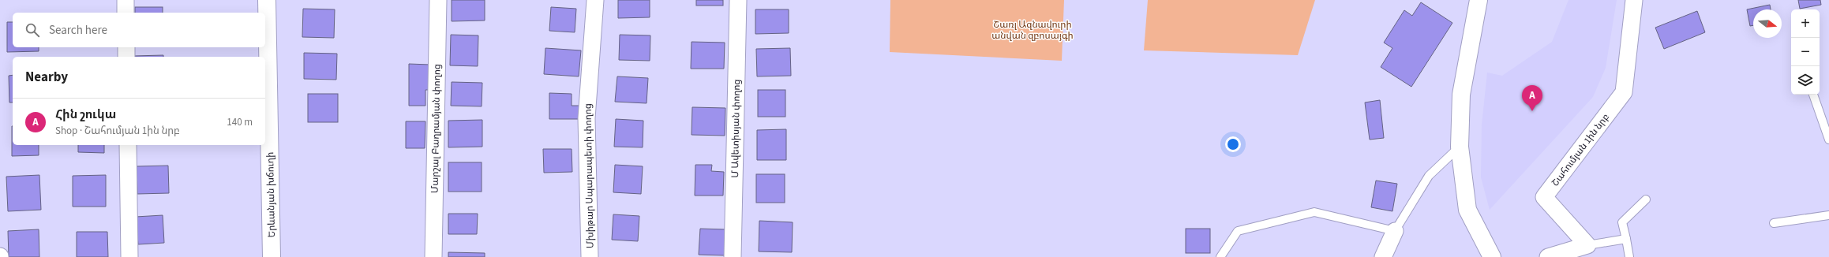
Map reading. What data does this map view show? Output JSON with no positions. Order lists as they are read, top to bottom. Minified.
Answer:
{"streets":{"main road":["Երևանյան խճուղի"],"street":["Մարշալ Բաղրամյան փողոց","Մ Ավետիսյան փողոց","Շահումյան 1ին նրբ","Մխիթար Սպարապետի փողոց"]},"parks":["Շառլ Ազնավուրի անվան զբոսայգի"],"north":"right","page":{"map_buttons":["+","−"],"search":"Search here","heading":"Nearby","pins":"A","list":[{"mark":"A","name":"Հին շուկա","note":"Shop · Շահումյան 1ին նրբ","value":"140 m"}]}}
